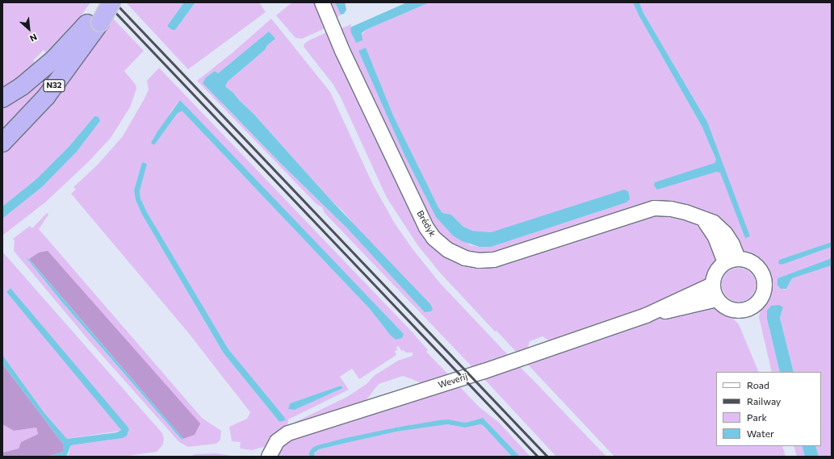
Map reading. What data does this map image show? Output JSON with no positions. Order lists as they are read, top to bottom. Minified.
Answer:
{"streets":{"highway":["N32"],"street":["Brédyk","Weverij"]},"crossings":[["Brédyk","Weverij"]],"legend":["Road","Railway","Park","Water"],"north":"bottom right"}
